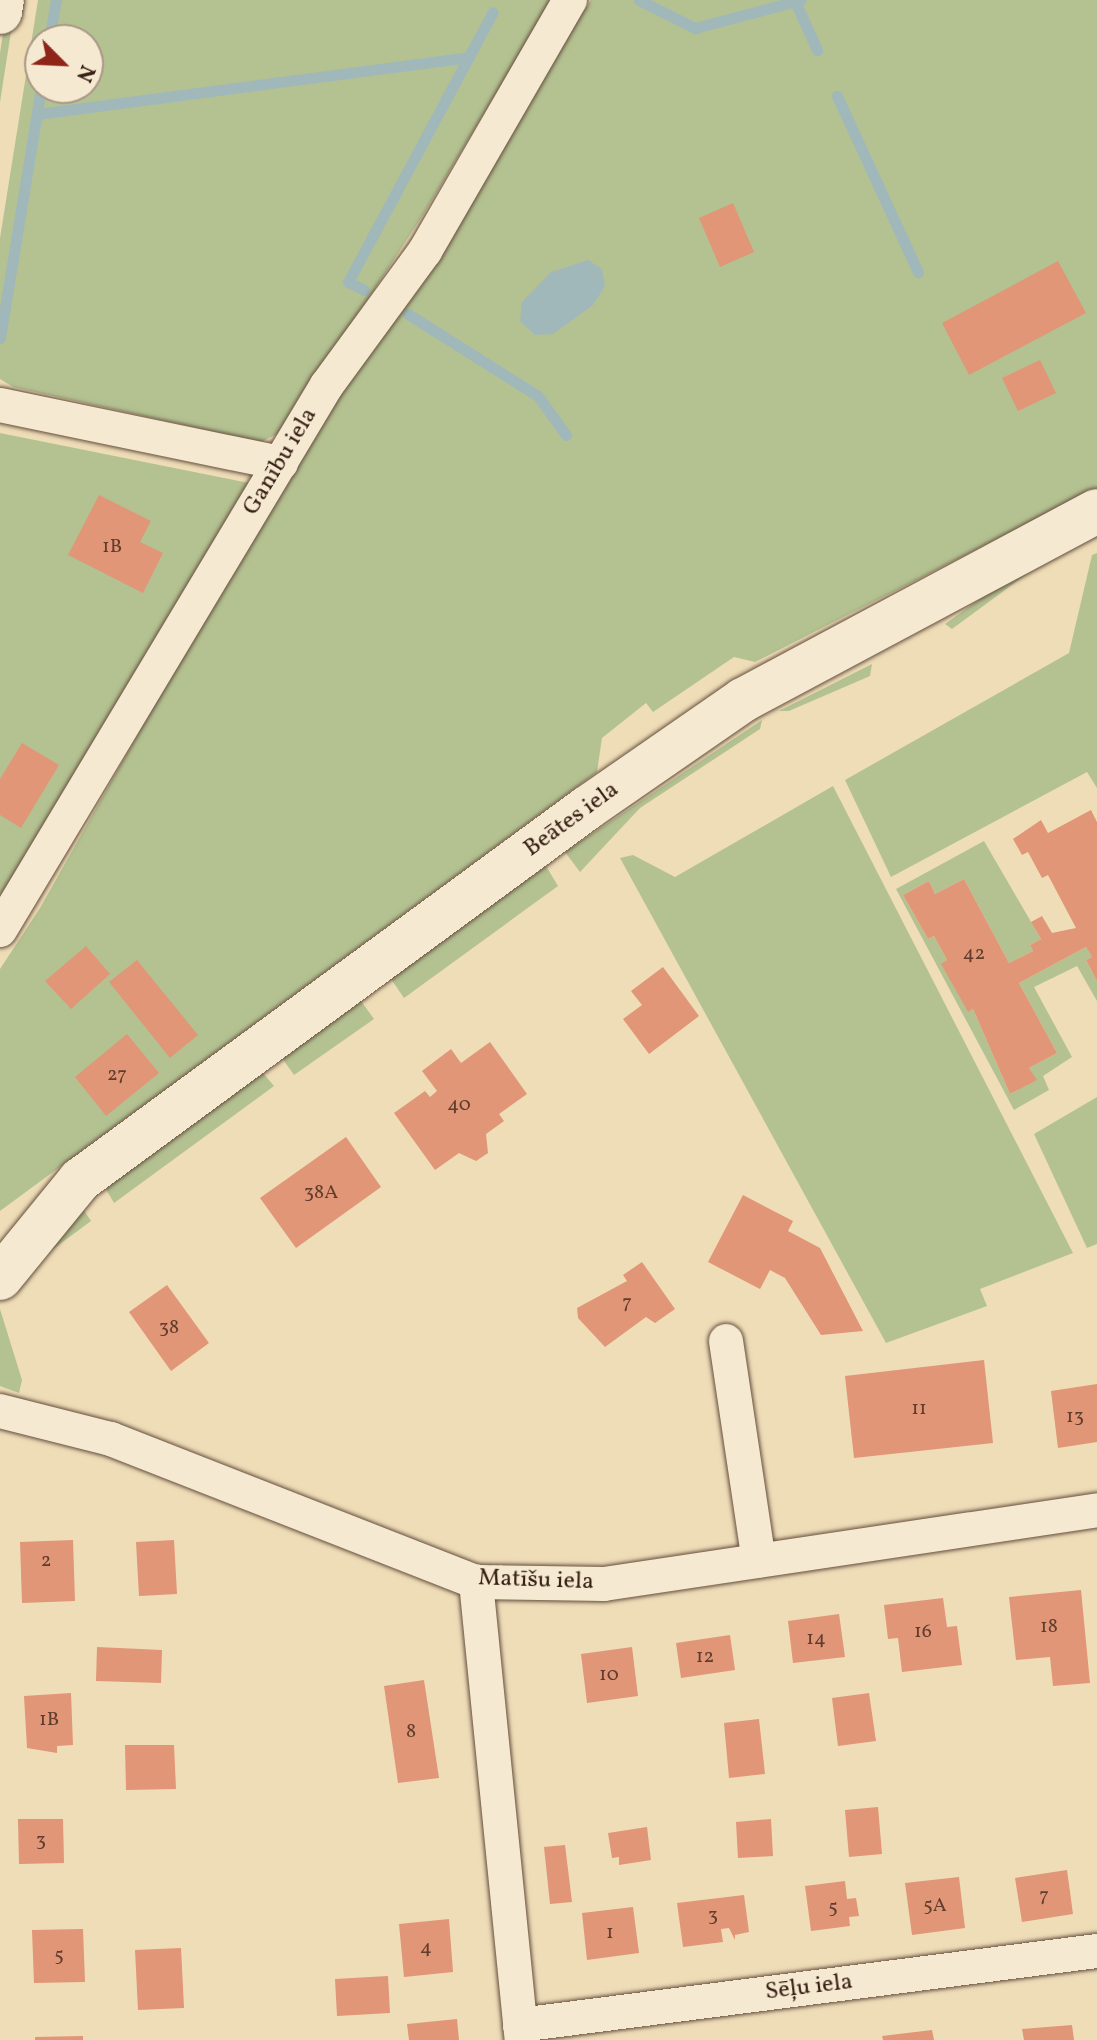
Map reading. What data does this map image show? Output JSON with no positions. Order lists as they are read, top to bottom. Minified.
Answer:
{"streets":{"street":["Ganību iela","Beātes iela","Matīšu iela","Sēļu iela"]},"crossings":[["Matīšu iela","Sēļu iela"]],"house_numbers":["1B","42","27","40","38A","7","38","11","13","2","18","16","14","12","10","1B","8","3","7","5A","5","3","1","4","5"],"north":"bottom right"}
